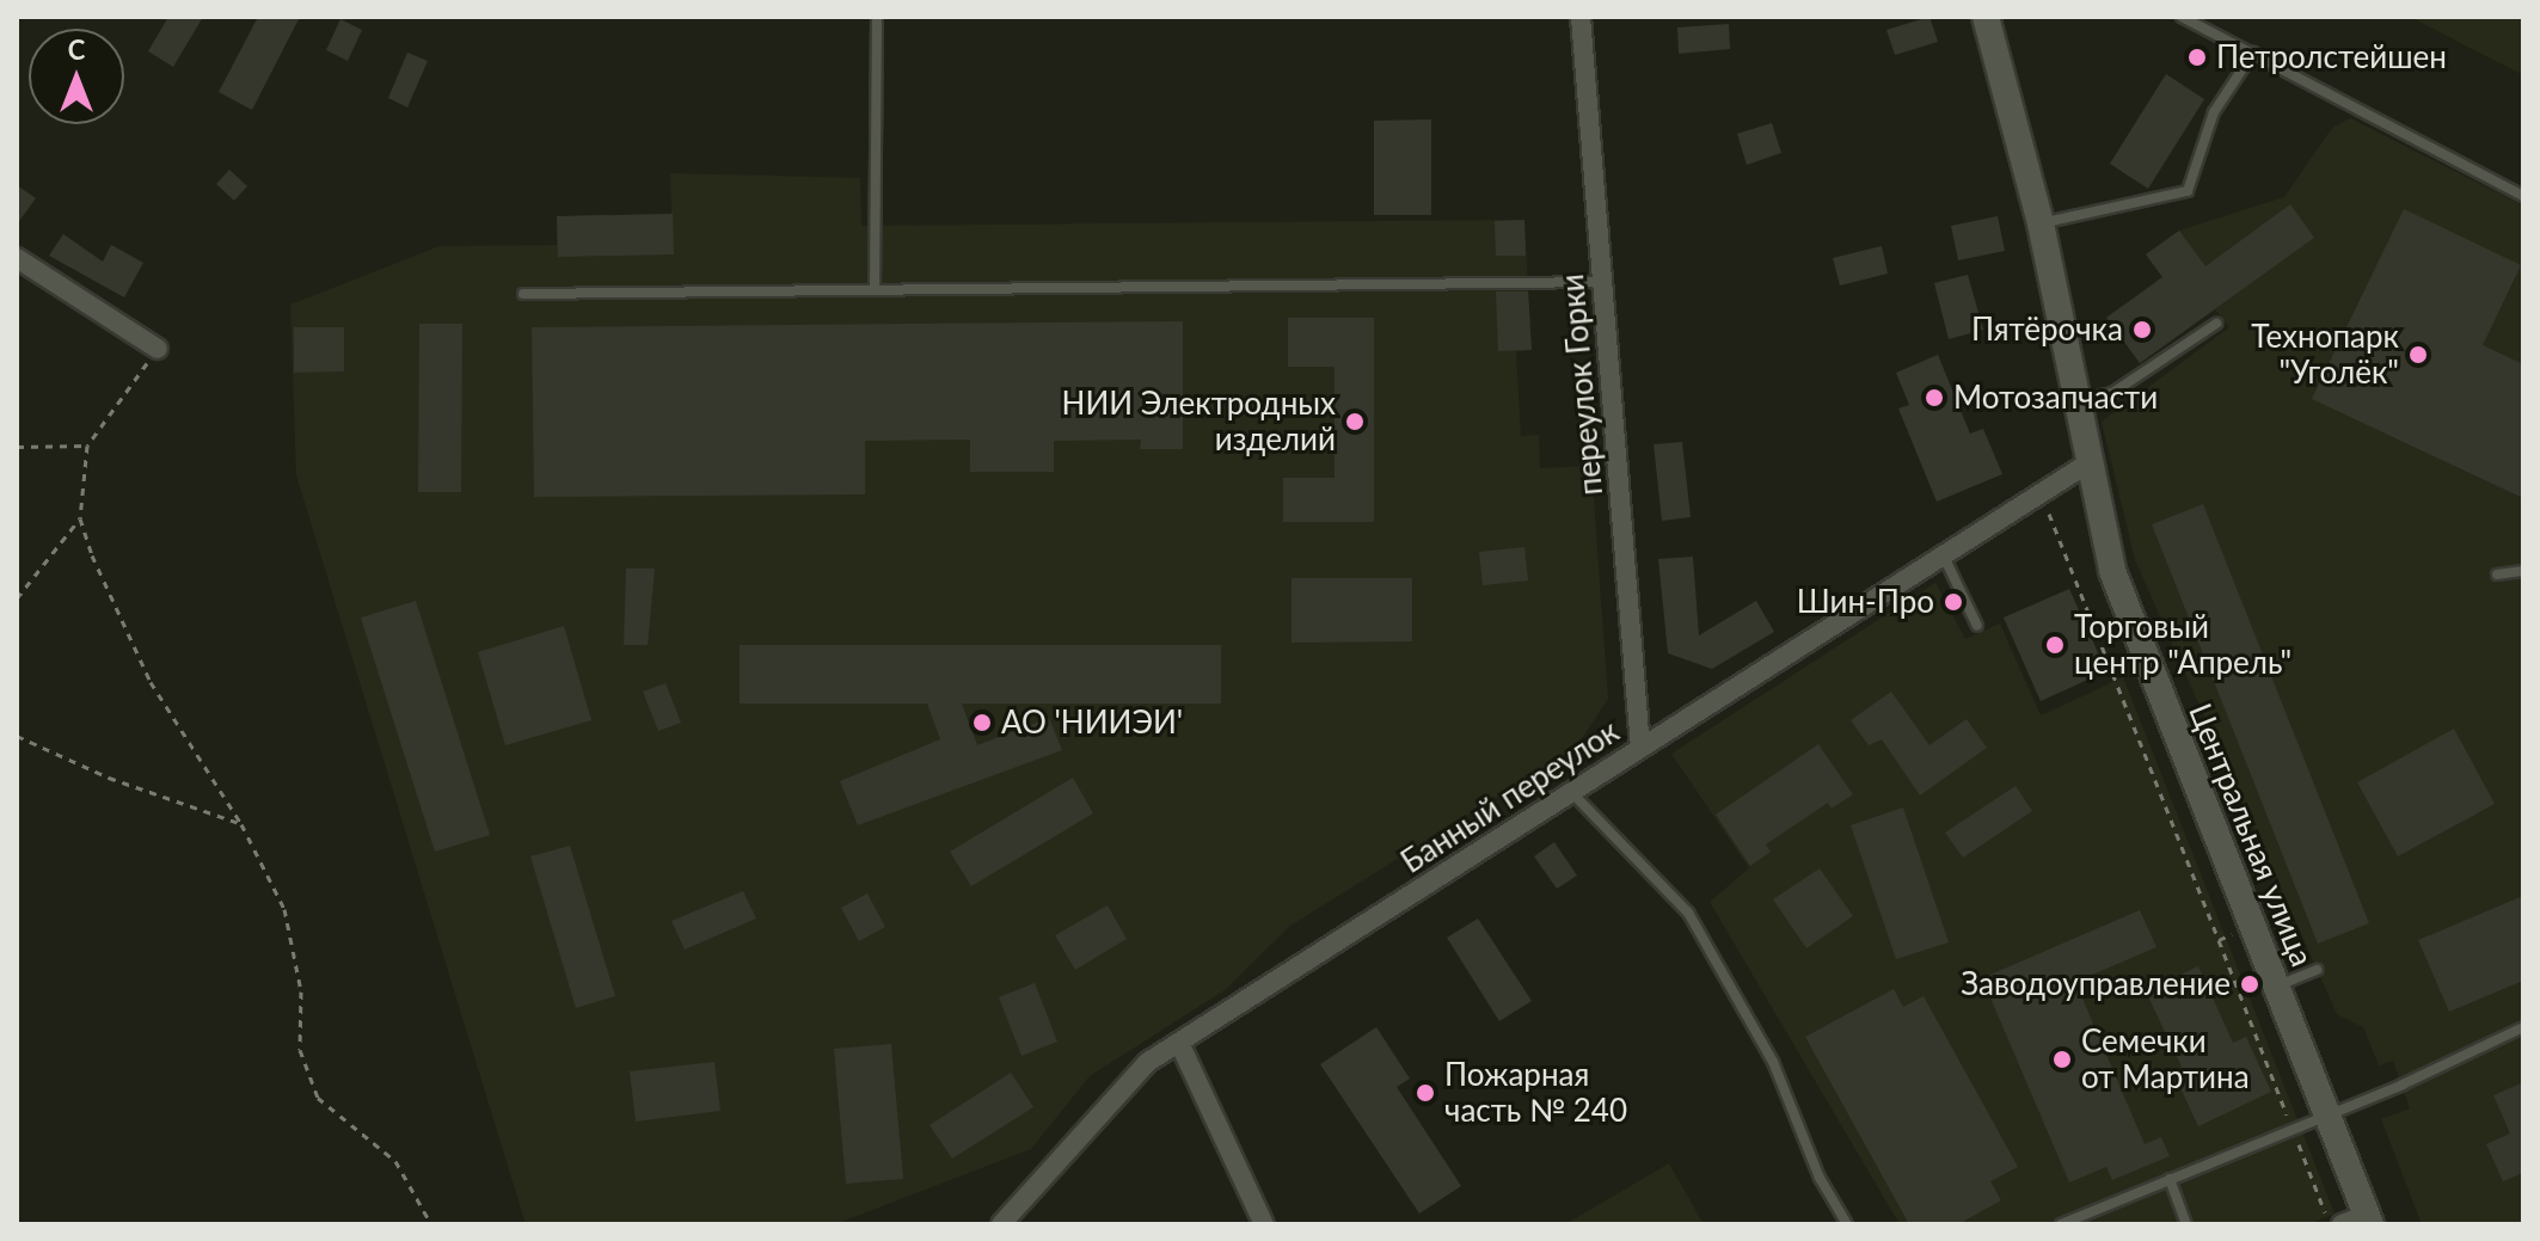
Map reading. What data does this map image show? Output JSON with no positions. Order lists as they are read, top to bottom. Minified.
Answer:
{"streets":{"main road":["Центральная улица"],"street":["переулок Горки","Банный переулок"]},"crossings":[["переулок Горки","Банный переулок"],["Банный переулок","Центральная улица"]],"places":["Петролстейшен","Пятёрочка","Технопарк \"Уголёк\"","Мотозапчасти","НИИ Электродных изделий","Шин-Про","Торговый центр \"Апрель\"","АО 'НИИЭИ'","Заводоуправление","Семечки от Мартина","Пожарная часть № 240"],"north":"top"}
